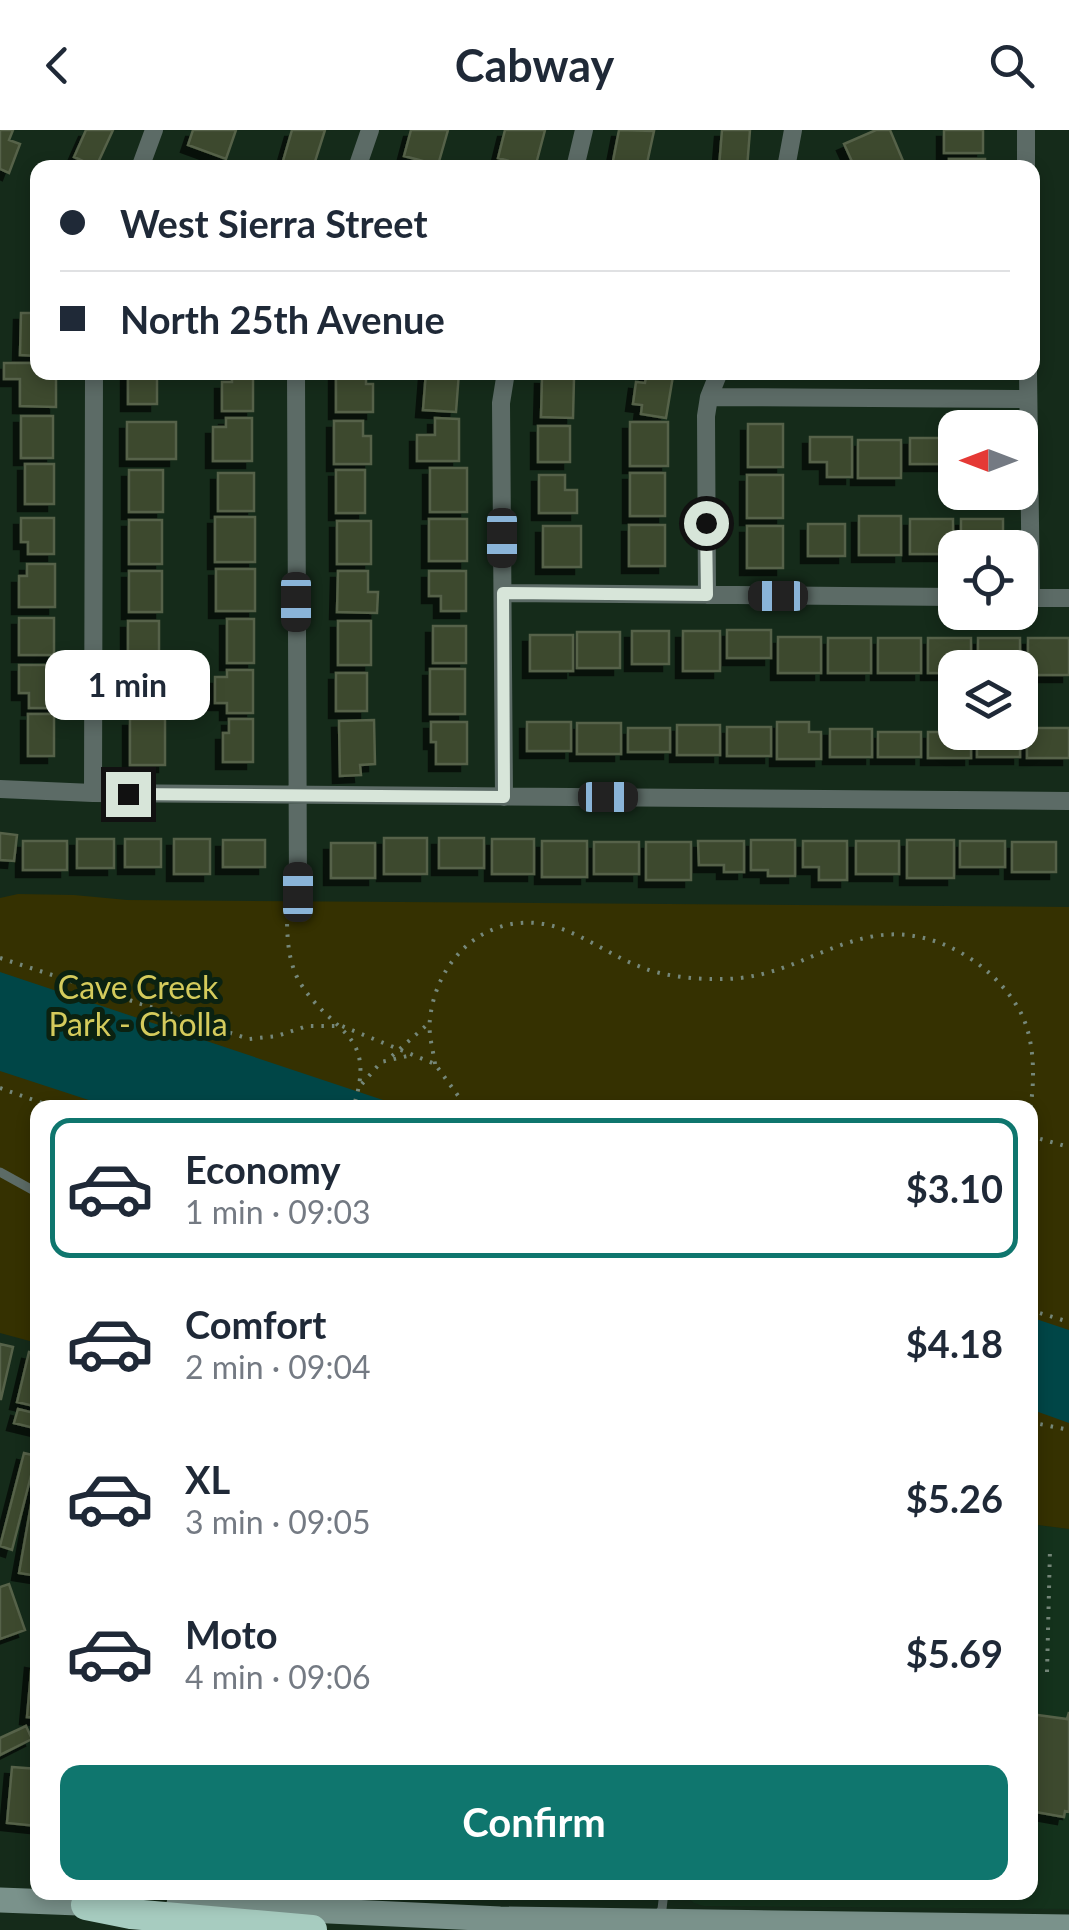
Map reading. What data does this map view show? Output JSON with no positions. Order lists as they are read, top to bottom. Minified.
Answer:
{"parks":["Cave Creek Park - Cholla"],"north":"left","page":{"header":"Cabway","banner":["West Sierra Street","North 25th Avenue"],"bubble":"1 min","list":[{"name":"Economy","note":"1 min · 09:03","value":"$3.10"},{"name":"Comfort","note":"2 min · 09:04","value":"$4.18"},{"name":"XL","note":"3 min · 09:05","value":"$5.26"},{"name":"Moto","note":"4 min · 09:06","value":"$5.69"}],"buttons":"Confirm"}}
